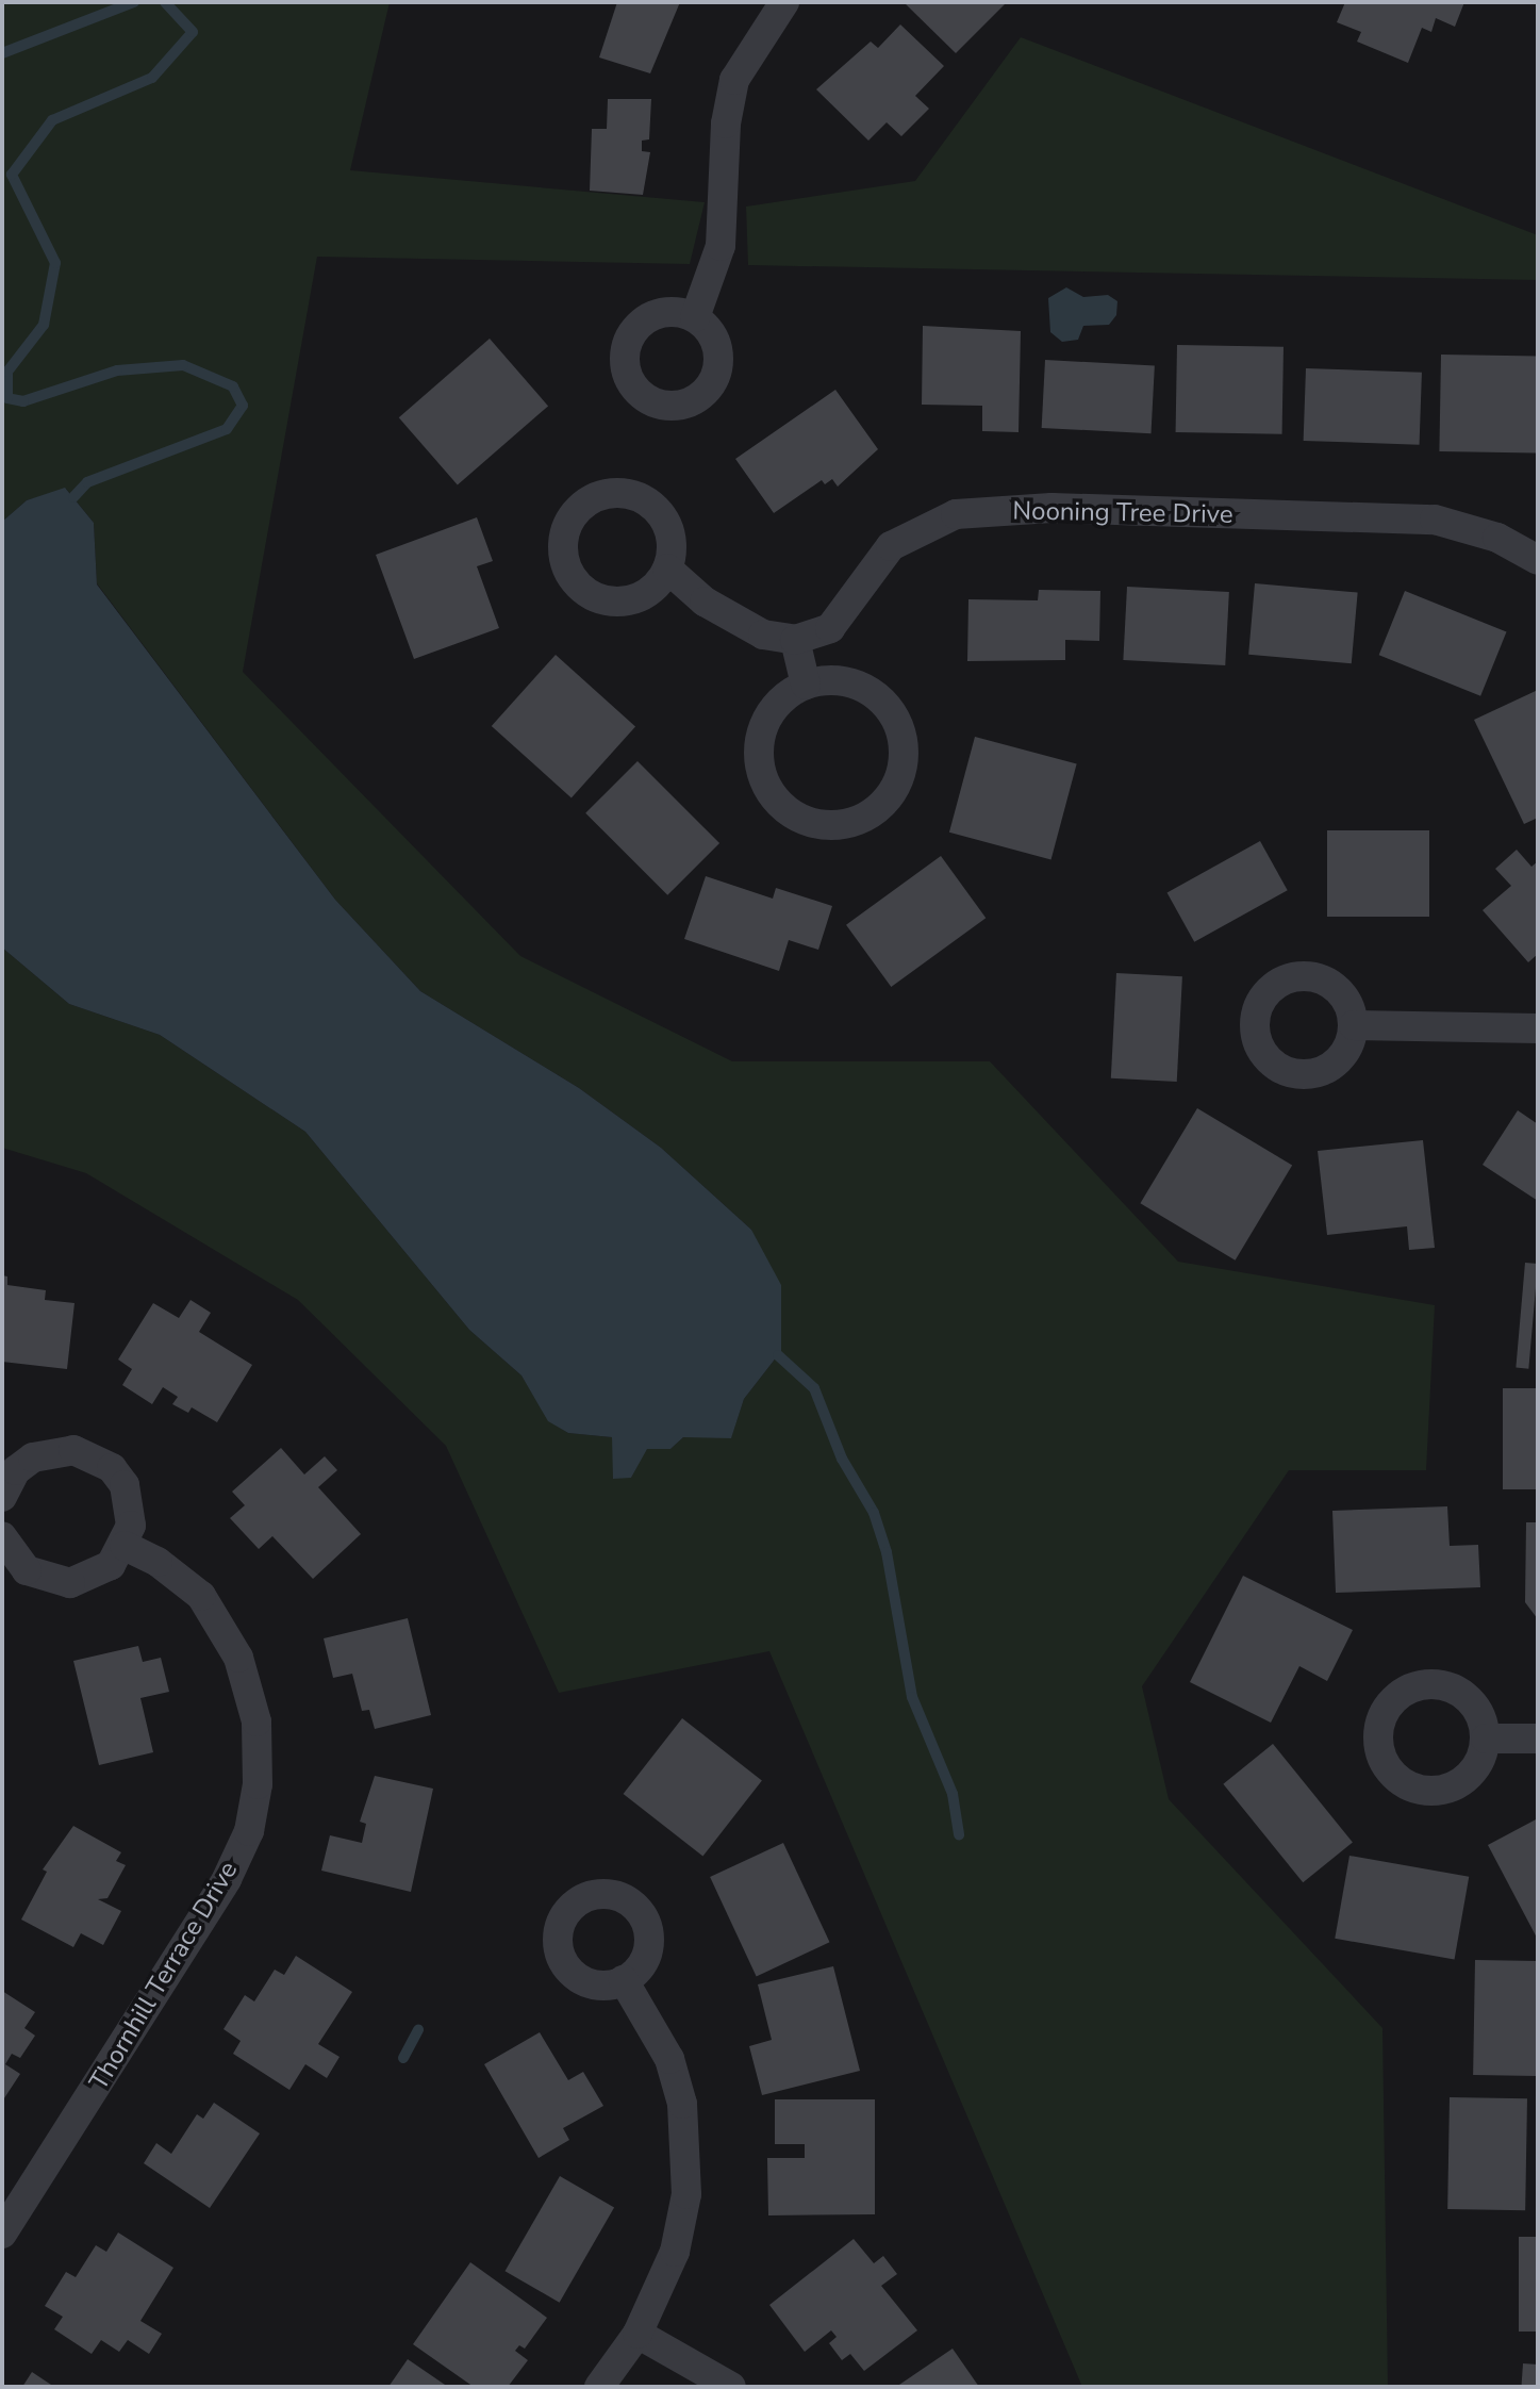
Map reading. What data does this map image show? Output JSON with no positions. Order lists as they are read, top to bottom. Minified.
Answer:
{"streets":{"street":["Nooning Tree Drive","Thornhill Terrace Drive"]}}
